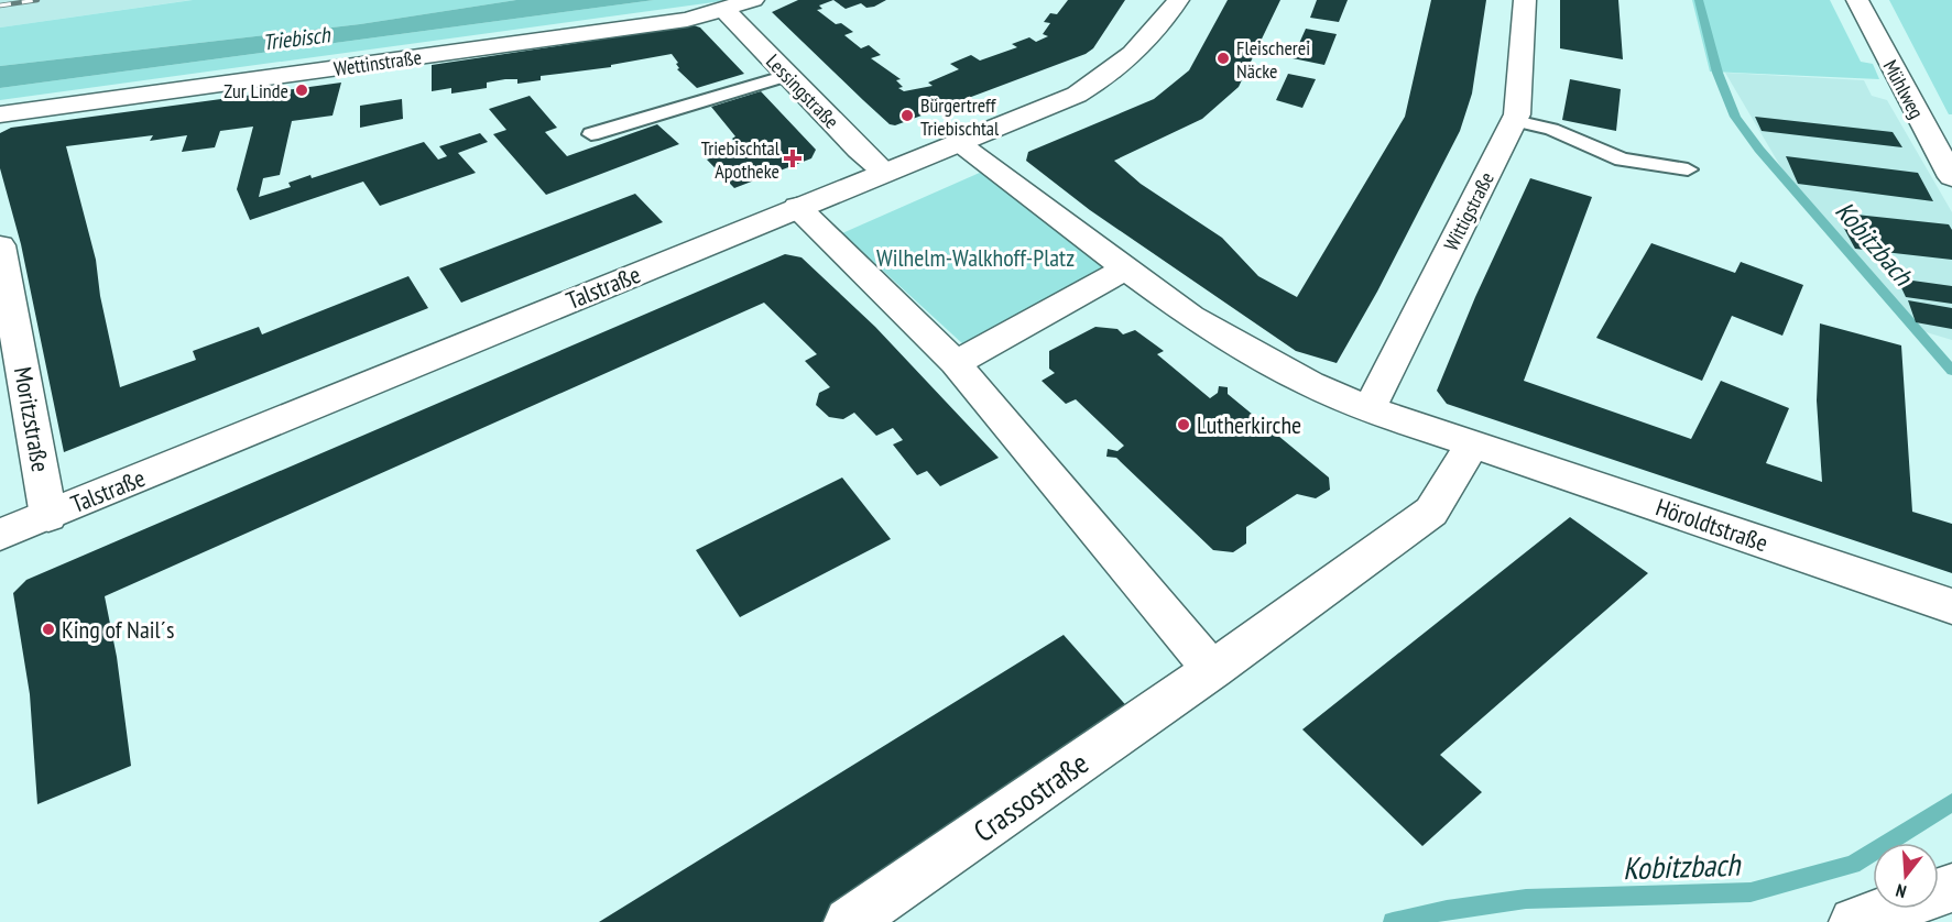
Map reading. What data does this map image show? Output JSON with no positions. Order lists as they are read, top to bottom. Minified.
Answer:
{"streets":{"street":["Wettinstraße","Mühlweg","Lessingstraße","Wittigstraße","Talstraße","Moritzstraße","Höroldtstraße","Crassostraße"]},"crossings":[["Wettinstraße","Lessingstraße"],["Lessingstraße","Talstraße"],["Talstraße","Moritzstraße"]],"water":["Triebisch","Kobitzbach"],"parks":["Wilhelm-Walkhoff-Platz"],"places":{"other":["Fleischerei Näcke","Zur Linde","Bürgertreff Triebischtal","Lutherkirche","King of Nail´s"],"health":["Triebischtal Apotheke"]},"north":"bottom"}
